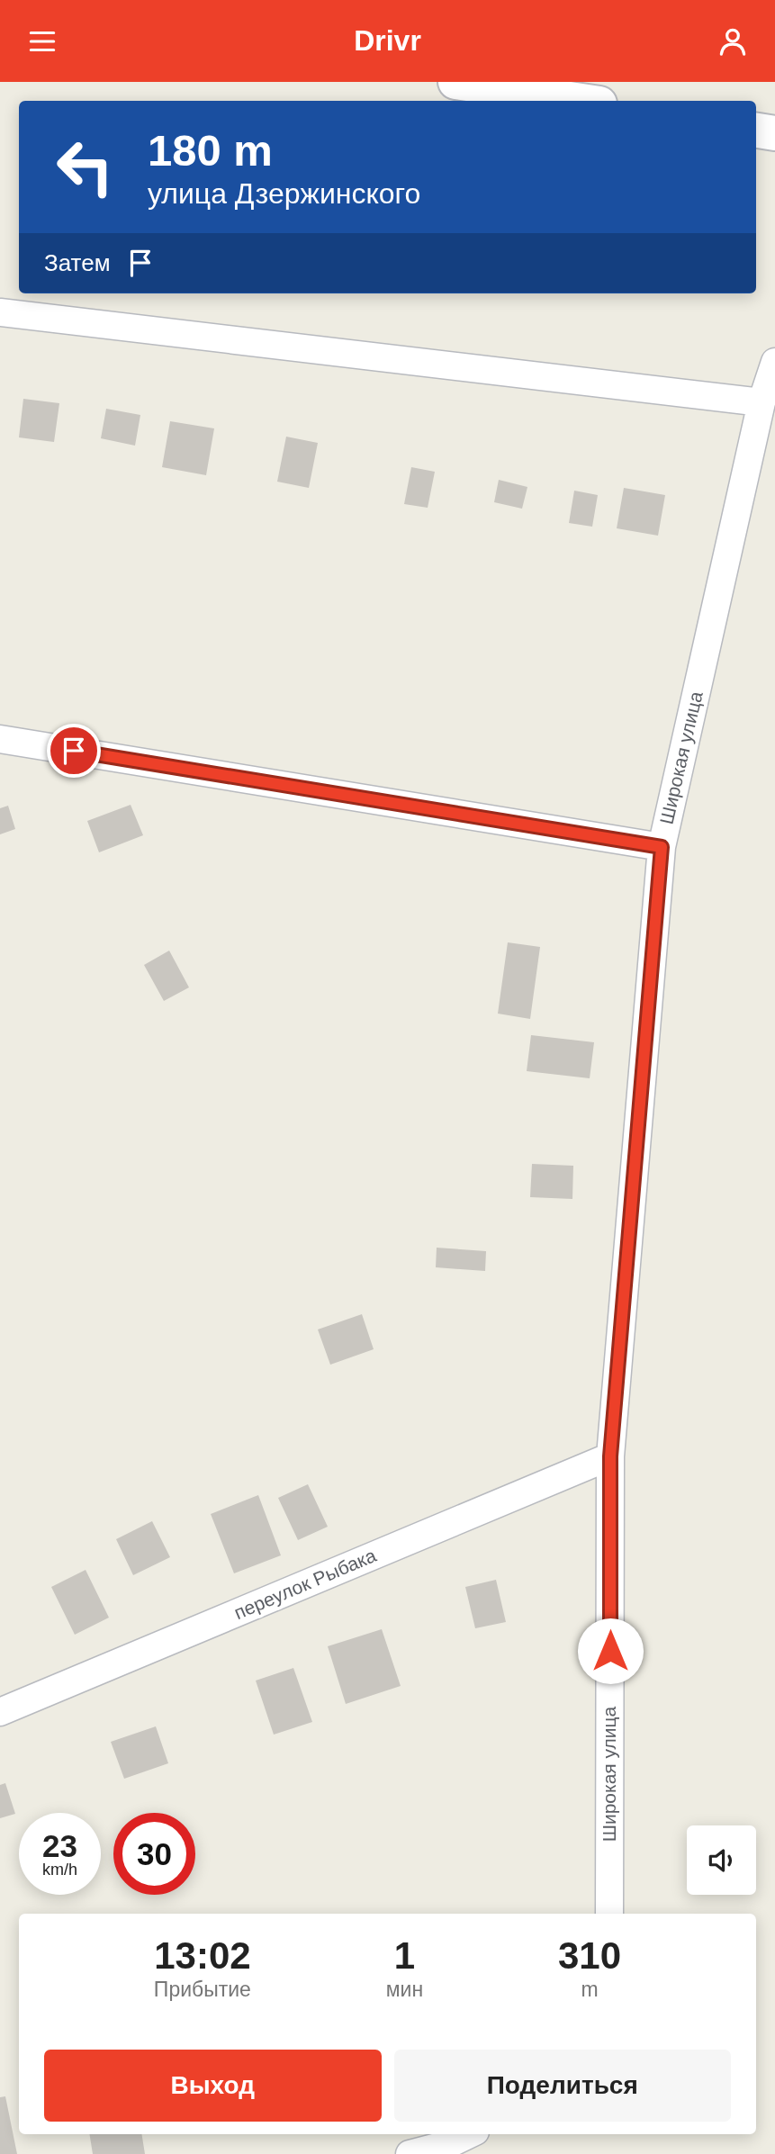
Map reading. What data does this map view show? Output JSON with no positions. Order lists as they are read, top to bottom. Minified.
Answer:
{"streets":{"street":["Широкая улица","переулок Рыбака"]},"crossings":[["Широкая улица","переулок Рыбака"]],"page":{"header":"Drivr","turn":["180 m","улица Дзержинского"],"then":"Затем","speed":"23 km/h","limit":"30","eta":["13:02","Прибытие","1","мин","310","m"],"buttons":["Выход","Поделиться"]}}
